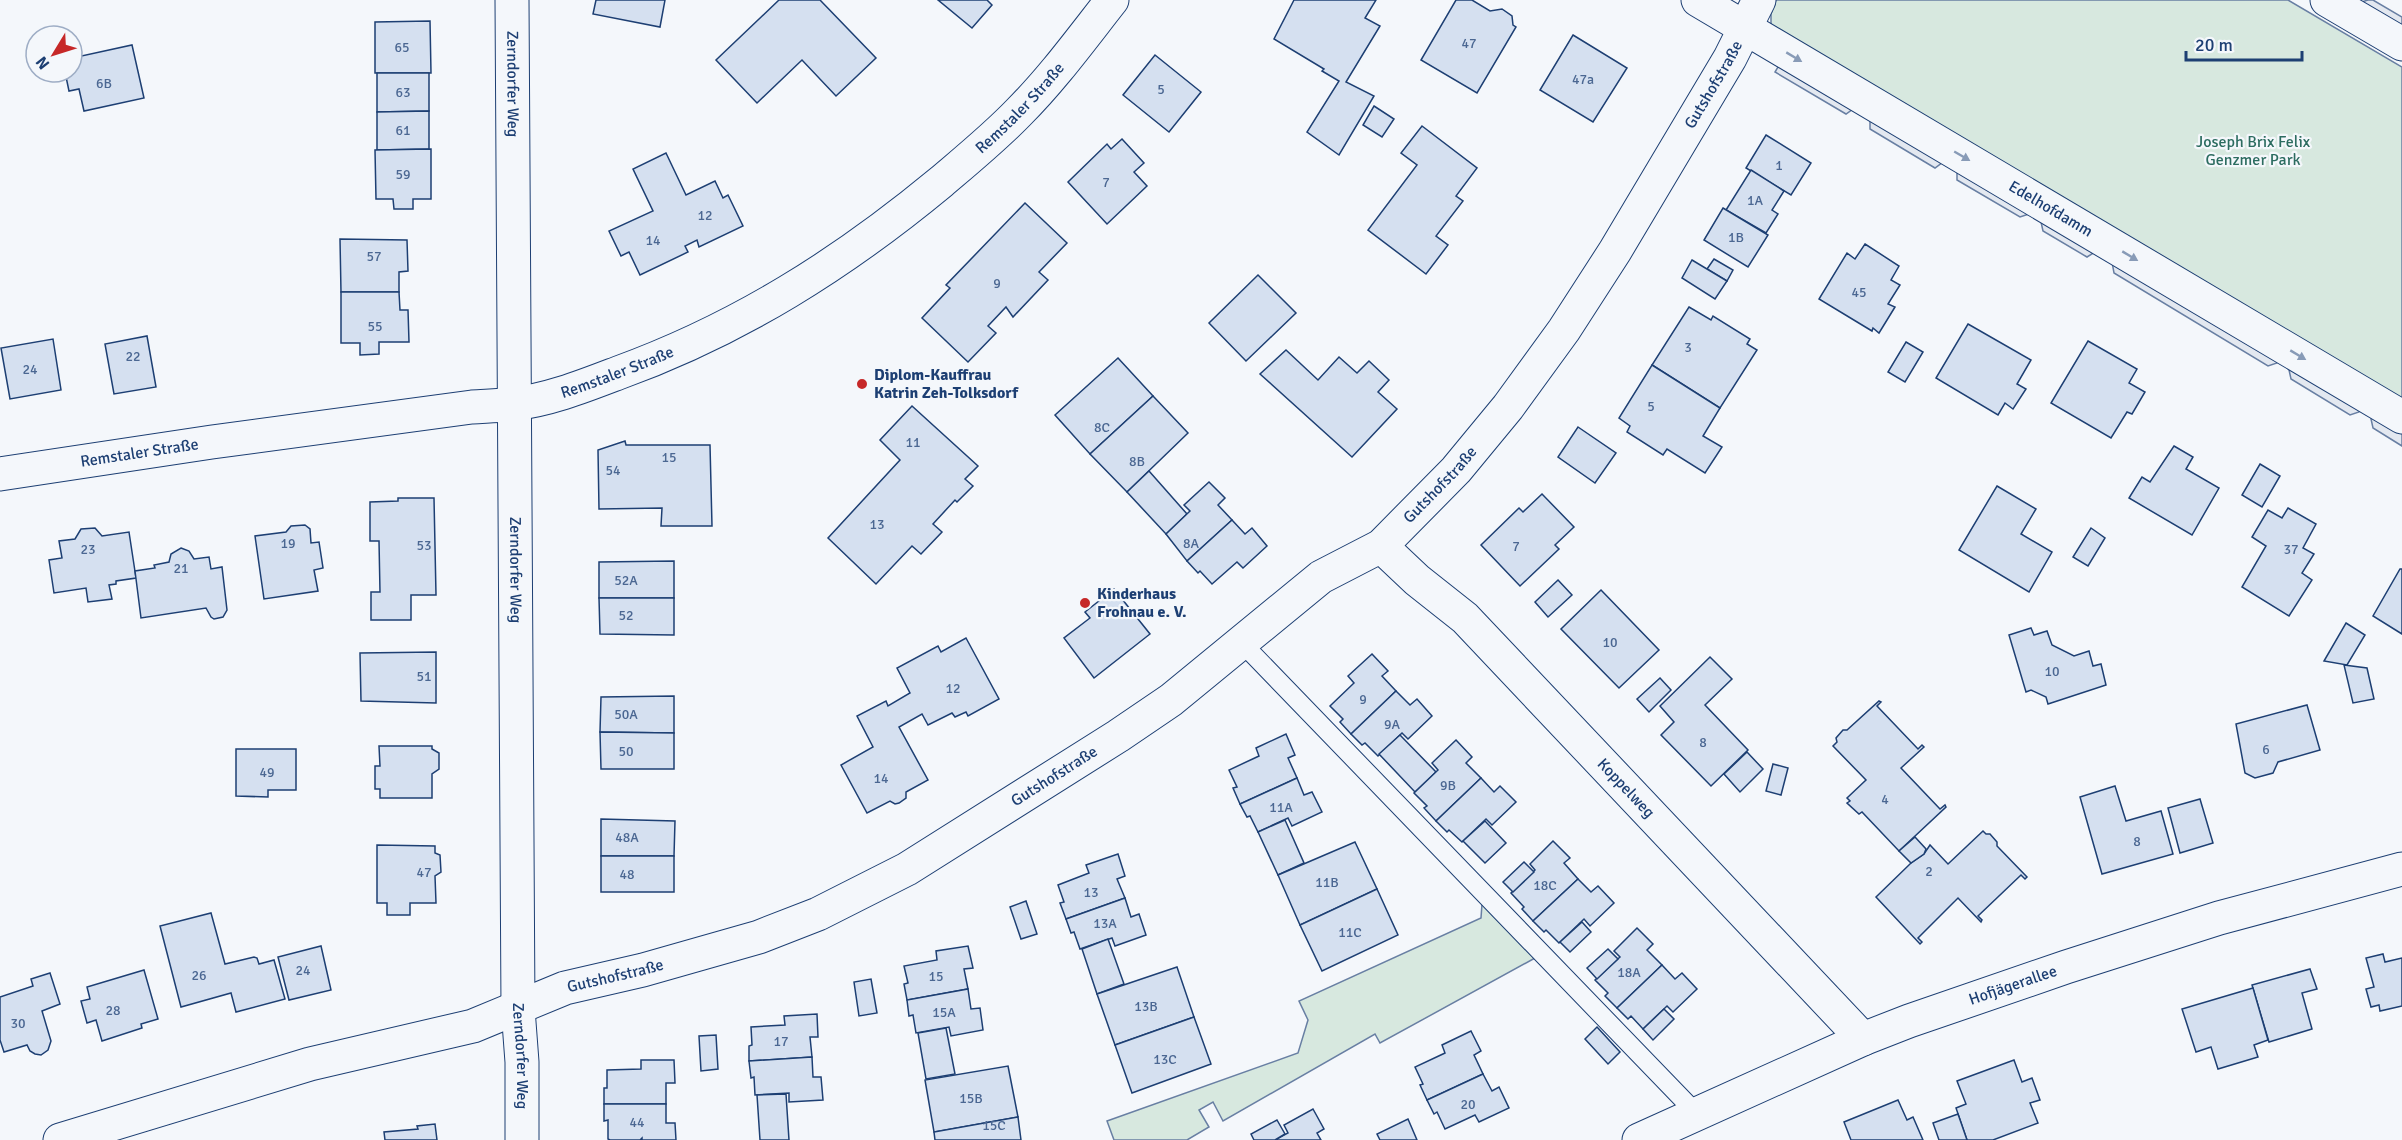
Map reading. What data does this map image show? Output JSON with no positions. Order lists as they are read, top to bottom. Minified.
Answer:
{"streets":{"street":["Gutshofstraße","Zerndorfer Weg","Remstaler Straße","Edelhofdamm","Koppelweg","Hofjägerallee"]},"crossings":[["Gutshofstraße","Zerndorfer Weg"],["Gutshofstraße","Edelhofdamm"],["Gutshofstraße","Koppelweg"],["Zerndorfer Weg","Remstaler Straße"],["Koppelweg","Hofjägerallee"]],"one_way":["Edelhofdamm"],"parks":["Joseph Brix Felix Genzmer Park"],"places":["Diplom-Kauffrau Katrin Zeh-Tolksdorf","Kinderhaus Frohnau e. V."],"house_numbers":["47","65","47a","6B","5","63","61","1","59","7","1A","12","1B","14","57","9","45","55","3","22","24","5","8C","11","15","8B","54","13","19","8A","53","7","23","37","21","52A","52","10","10","51","12","9","50A","9A","8","6","50","49","14","9B","4","11A","48A","8","2","47","48","11B","18C","13","13A","11C","24","18A","26","15","13B","28","15A","30","17","13C","15B","20","44","15C"],"scale_bar":"20 m","north":"bottom left"}
